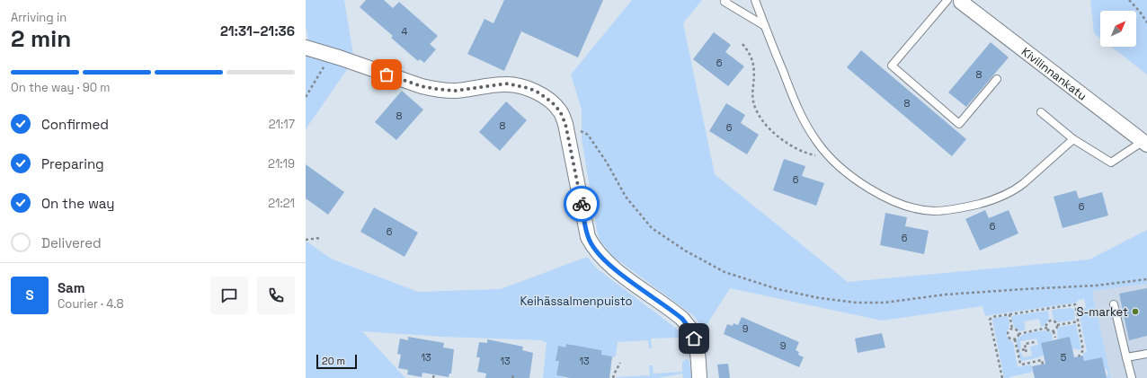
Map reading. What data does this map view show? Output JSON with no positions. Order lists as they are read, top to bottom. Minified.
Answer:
{"streets":{"street":["Kivilinnankatu"]},"parks":["Keihässalmenpuisto"],"places":["S-market"],"house_numbers":["4","6","8","8","8","8","6","6","6","6","6","6","9","9","13","5","13","13"],"scale_bar":"20 m","north":"top right","page":{"heading":["2 min","Arriving in","21:31–21:36"],"panel":["Sam","Courier · 4.8"],"bar":"On the way · 90 m","list":[["Confirmed","21:17"],["Preparing","21:19"],["On the way","21:21"],"Delivered"],"round":"S","scale":"20 m"}}
